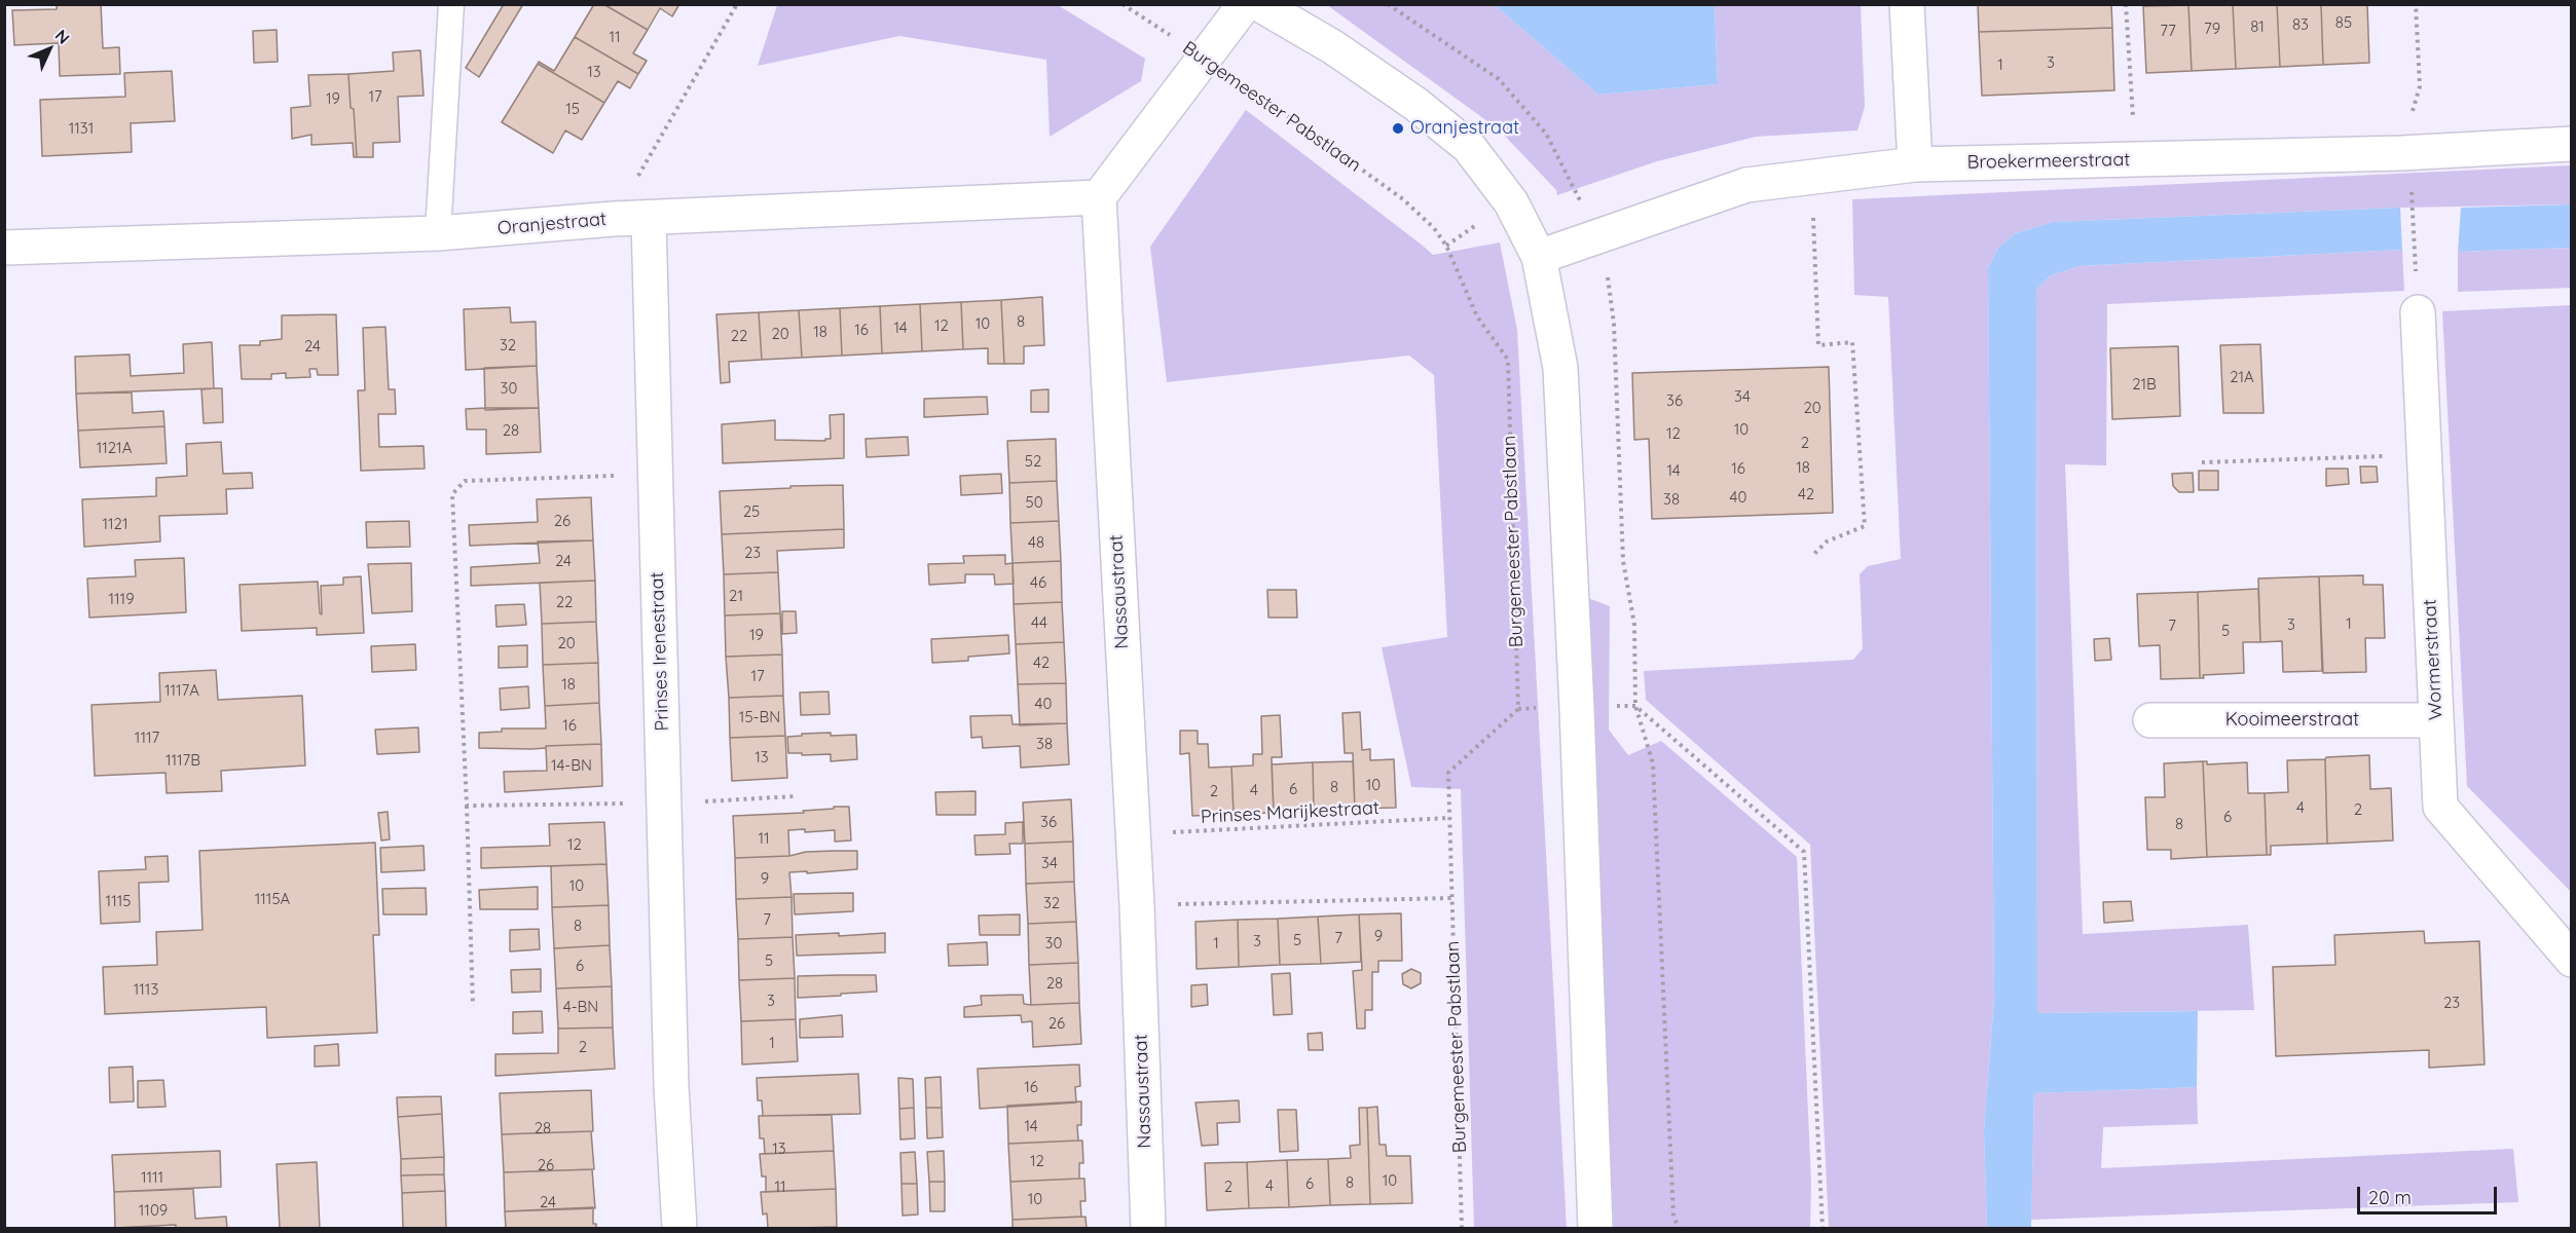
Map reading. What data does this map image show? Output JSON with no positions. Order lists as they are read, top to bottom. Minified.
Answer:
{"streets":{"street":["Broekermeerstraat","Oranjestraat","Nassaustraat","Prinses Irenestraat","Wormerstraat","Kooimeerstraat"],"path":["Burgemeester Pabstlaan","Prinses Marijkestraat"]},"crossings":[["Burgemeester Pabstlaan","Prinses Marijkestraat"],["Oranjestraat","Nassaustraat"],["Oranjestraat","Prinses Irenestraat"],["Nassaustraat","Prinses Marijkestraat"],["Wormerstraat","Kooimeerstraat"]],"places":["Oranjestraat"],"house_numbers":["85","83","81","79","77","11","3","1","13","17","19","15","1131","8","10","12","14","16","18","20","22","32","24","21A","21B","30","34","36","20","10","28","12","2","1121A","52","18","16","14","42","40","38","50","25","26","1121","48","23","24","46","21","1119","22","44","1","3","7","5","19","20","42","17","18","1117A","40","15-BN","16","1117","38","13","1117B","14-BN","10","8","6","4","2","4","2","6","36","8","11","12","34","9","10","1115A","1115","32","7","8","9","7","5","3","30","1","5","6","28","1113","3","23","4-BN","26","1","2","16","14","28","13","12","26","1111","10","8","6","4","11","2","10","24","1109"],"scale_bar":"20 m","north":"top right"}
